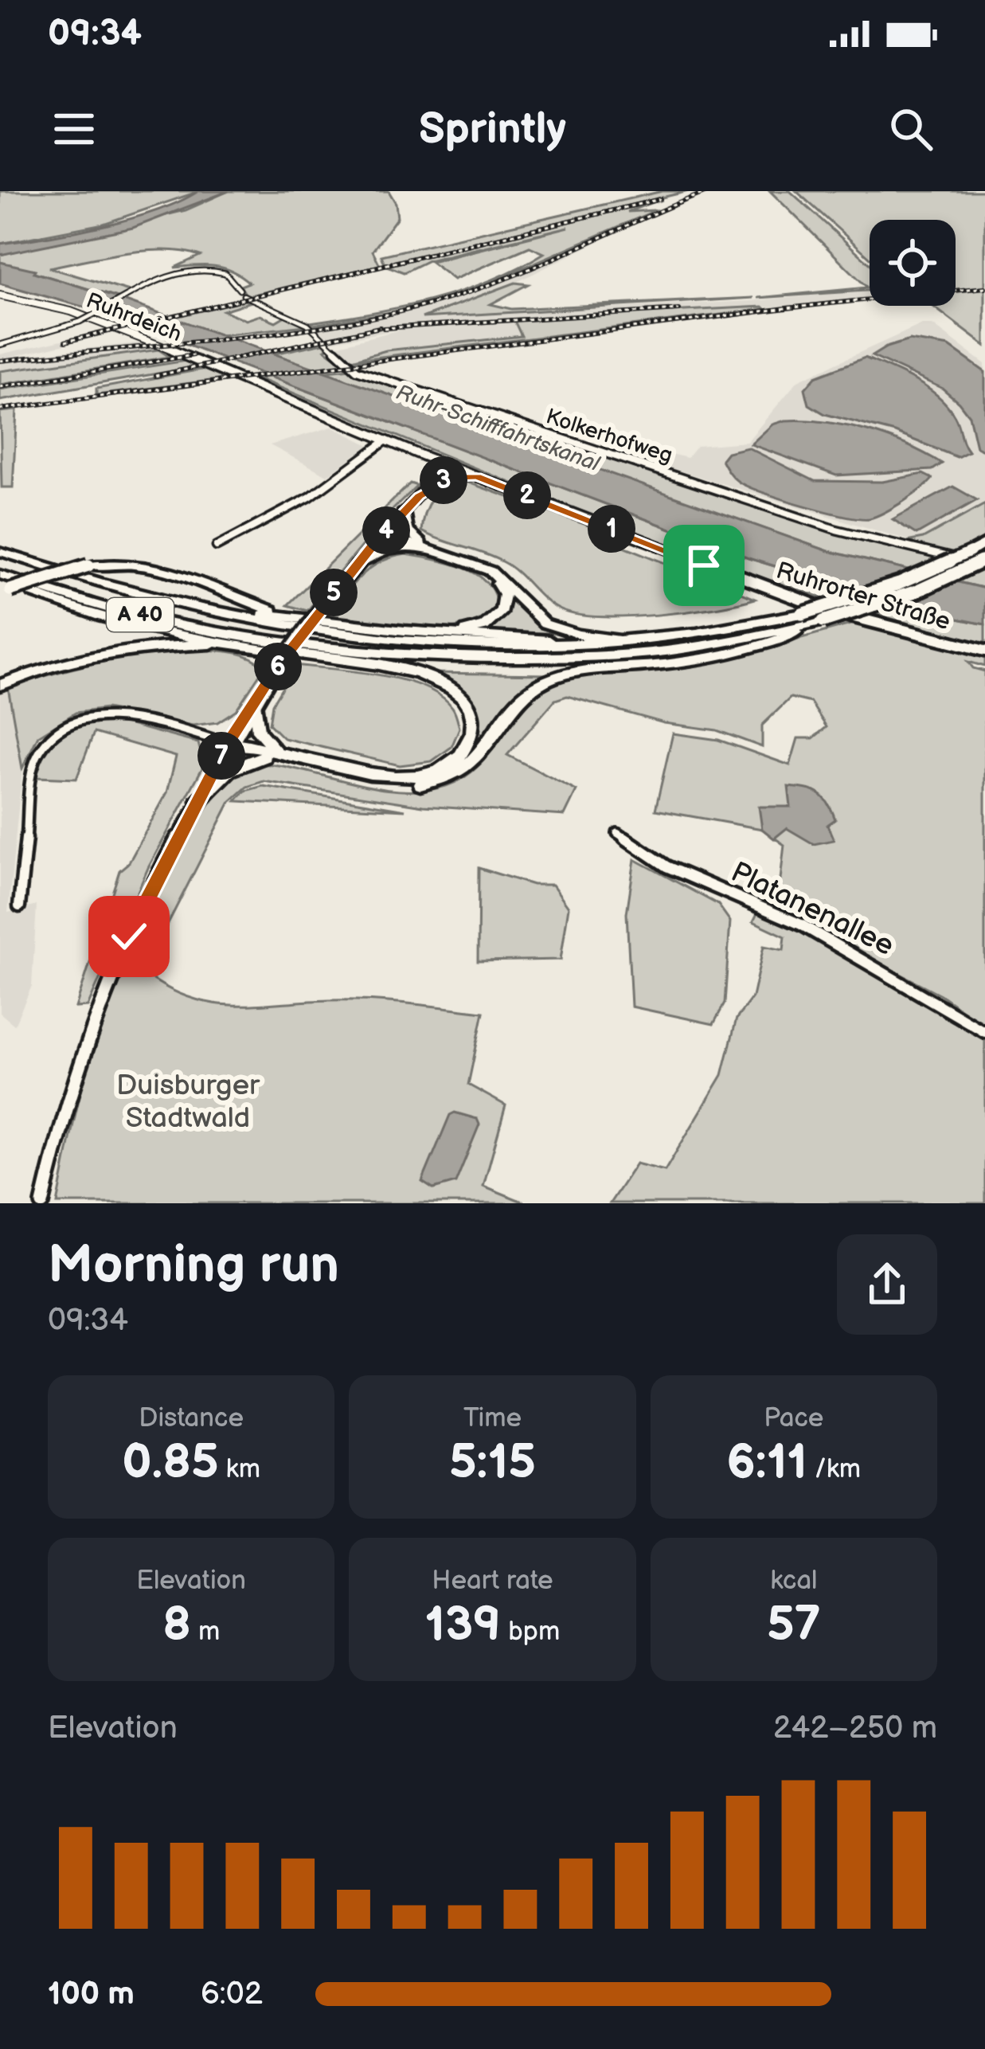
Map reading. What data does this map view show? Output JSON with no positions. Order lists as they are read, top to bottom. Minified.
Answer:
{"streets":{"highway":["A 40"],"main road":["Ruhrdeich","Ruhrorter Straße"],"street":["Kolkerhofweg","Platanenallee"]},"crossings":[["Ruhrdeich","Ruhrorter Straße"],["Kolkerhofweg","A 40"]],"water":["Ruhr-Schifffahrtskanal"],"parks":["Duisburger Stadtwald"],"page":{"status":"09:34","header":"Sprintly","pins":["3","2","1","4","5","6","7"],"heading":["Morning run","09:34"],"stats":[["Distance","0.85 km"],["Time","5:15"],["Pace","6:11 /km"],["Elevation","8 m"],["Heart rate","139 bpm"],["kcal","57"]],"chart":["Elevation","242–250 m"],"list":[{"name":"100 m","note":"6:02"}]}}
